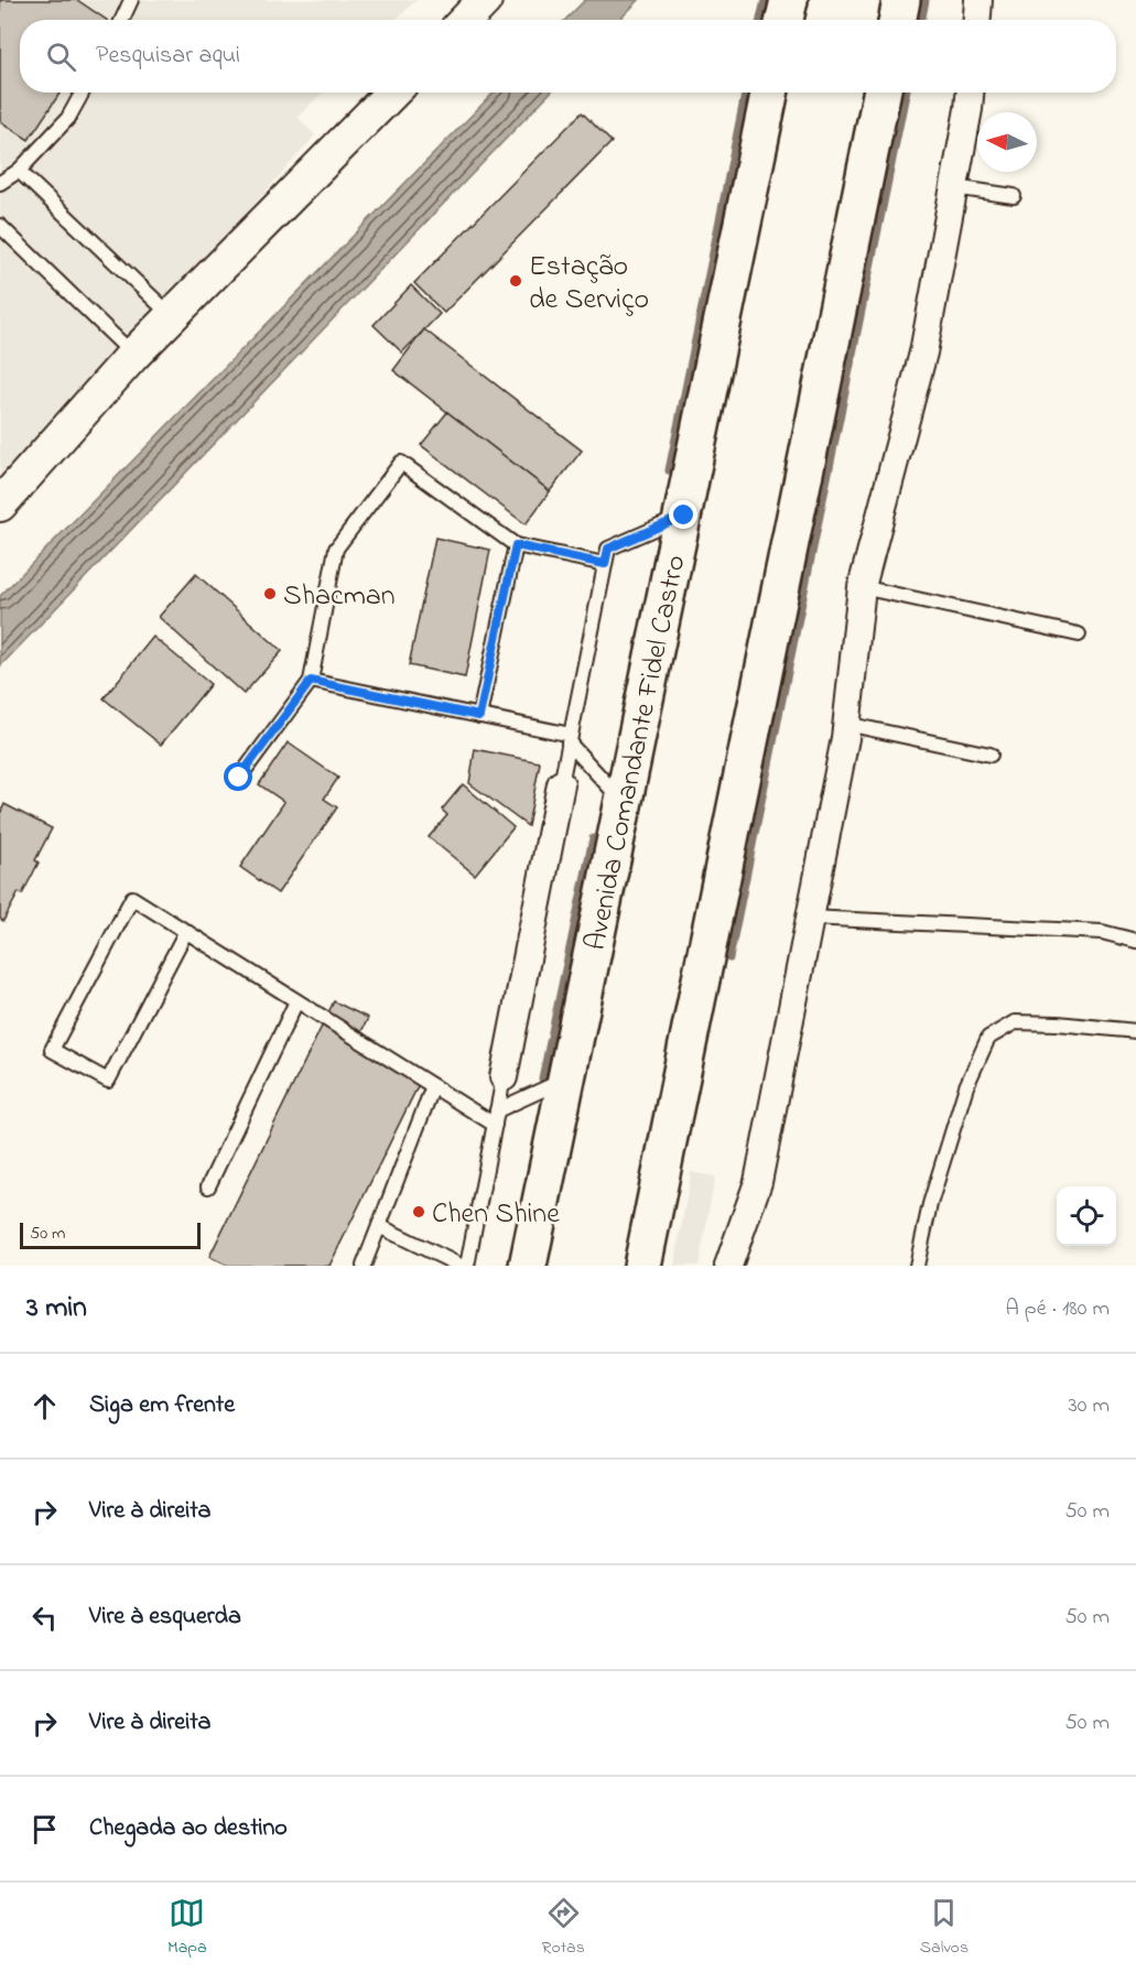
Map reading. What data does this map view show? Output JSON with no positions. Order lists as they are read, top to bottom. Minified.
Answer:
{"streets":{"highway":["Avenida Comandante Fidel Castro"]},"places":["Estação de Serviço","Shacman","Chen Shine"],"scale_bar":"50 m","north":"left","page":{"search":"Pesquisar aqui","scale":"50 m","heading":["3 min","A pé · 180 m"],"list":[["Siga em frente","30 m"],["Vire à direita","50 m"],["Vire à esquerda","50 m"],["Vire à direita","50 m"],"Chegada ao destino"],"nav":["Mapa","Rotas","Salvos"]}}
